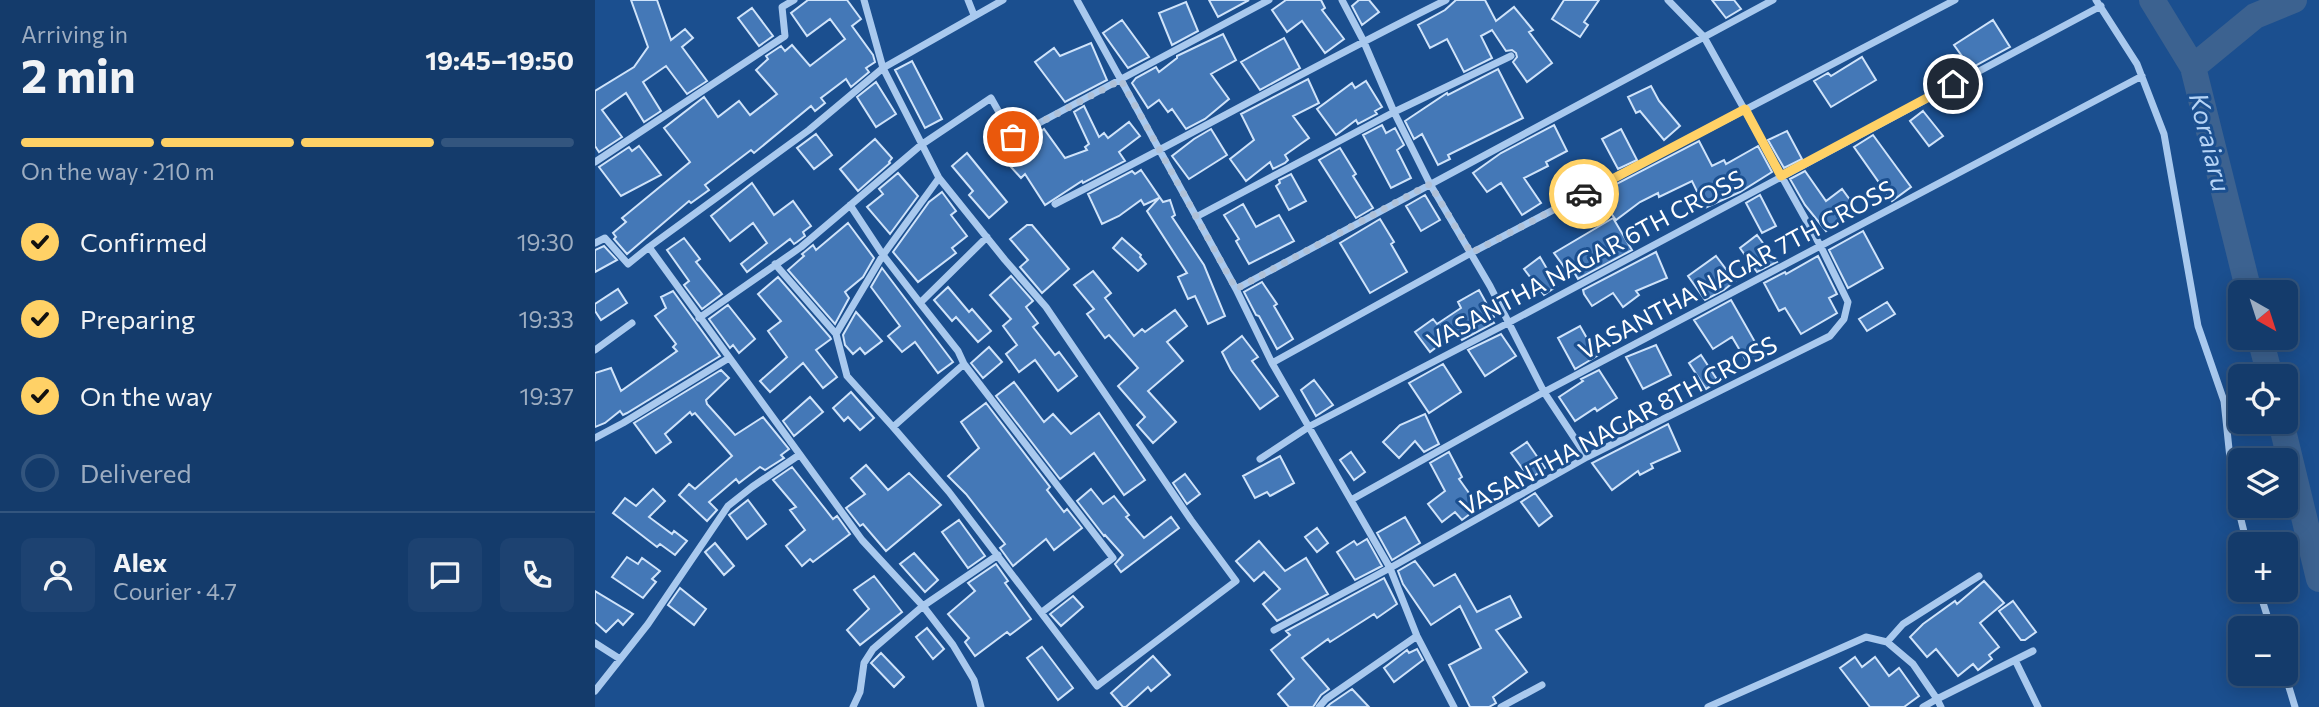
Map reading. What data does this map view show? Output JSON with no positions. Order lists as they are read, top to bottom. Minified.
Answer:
{"streets":{"street":["VASANTHA NAGAR 6TH CROSS","VASANTHA NAGAR 7TH CROSS","VASANTHA NAGAR 8TH CROSS"]},"crossings":[["VASANTHA NAGAR 7TH CROSS","VASANTHA NAGAR 8TH CROSS"]],"water":["Koraiaru"],"north":"bottom right","page":{"heading":["2 min","Arriving in","19:45–19:50"],"panel":["Alex","Courier · 4.7"],"bar":"On the way · 210 m","list":[["Confirmed","19:30"],["Preparing","19:33"],["On the way","19:37"],"Delivered"],"map_buttons":["+","−"]}}
